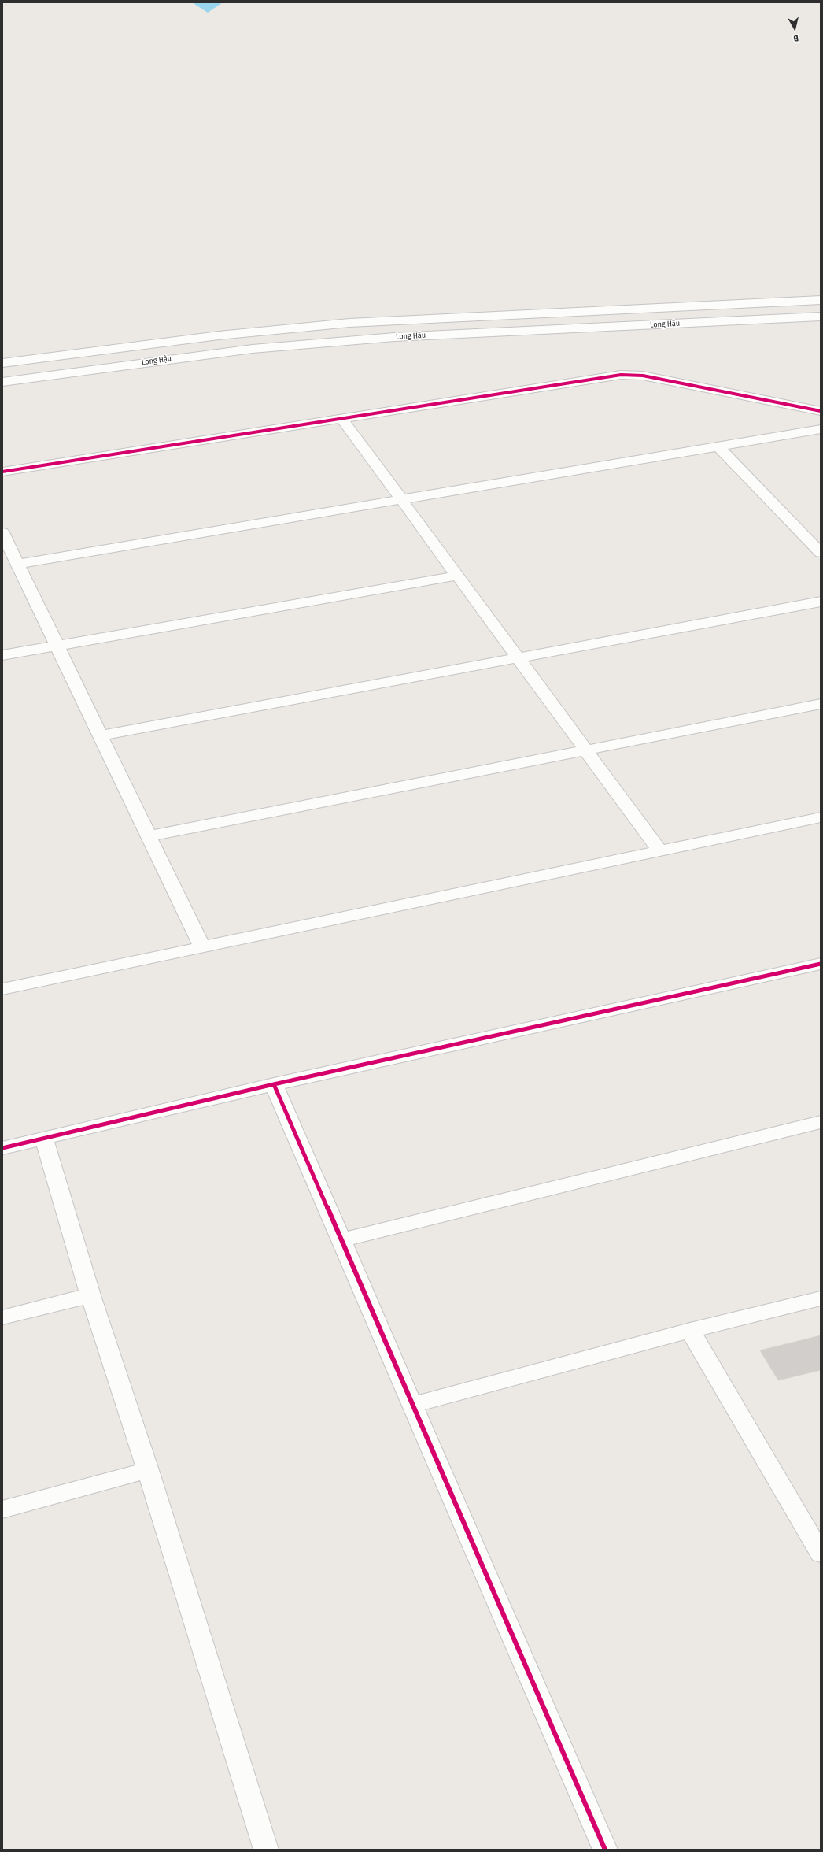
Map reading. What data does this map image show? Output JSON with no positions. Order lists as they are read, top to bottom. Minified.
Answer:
{"streets":{"street":["Long Hậu"]},"north":"bottom"}
